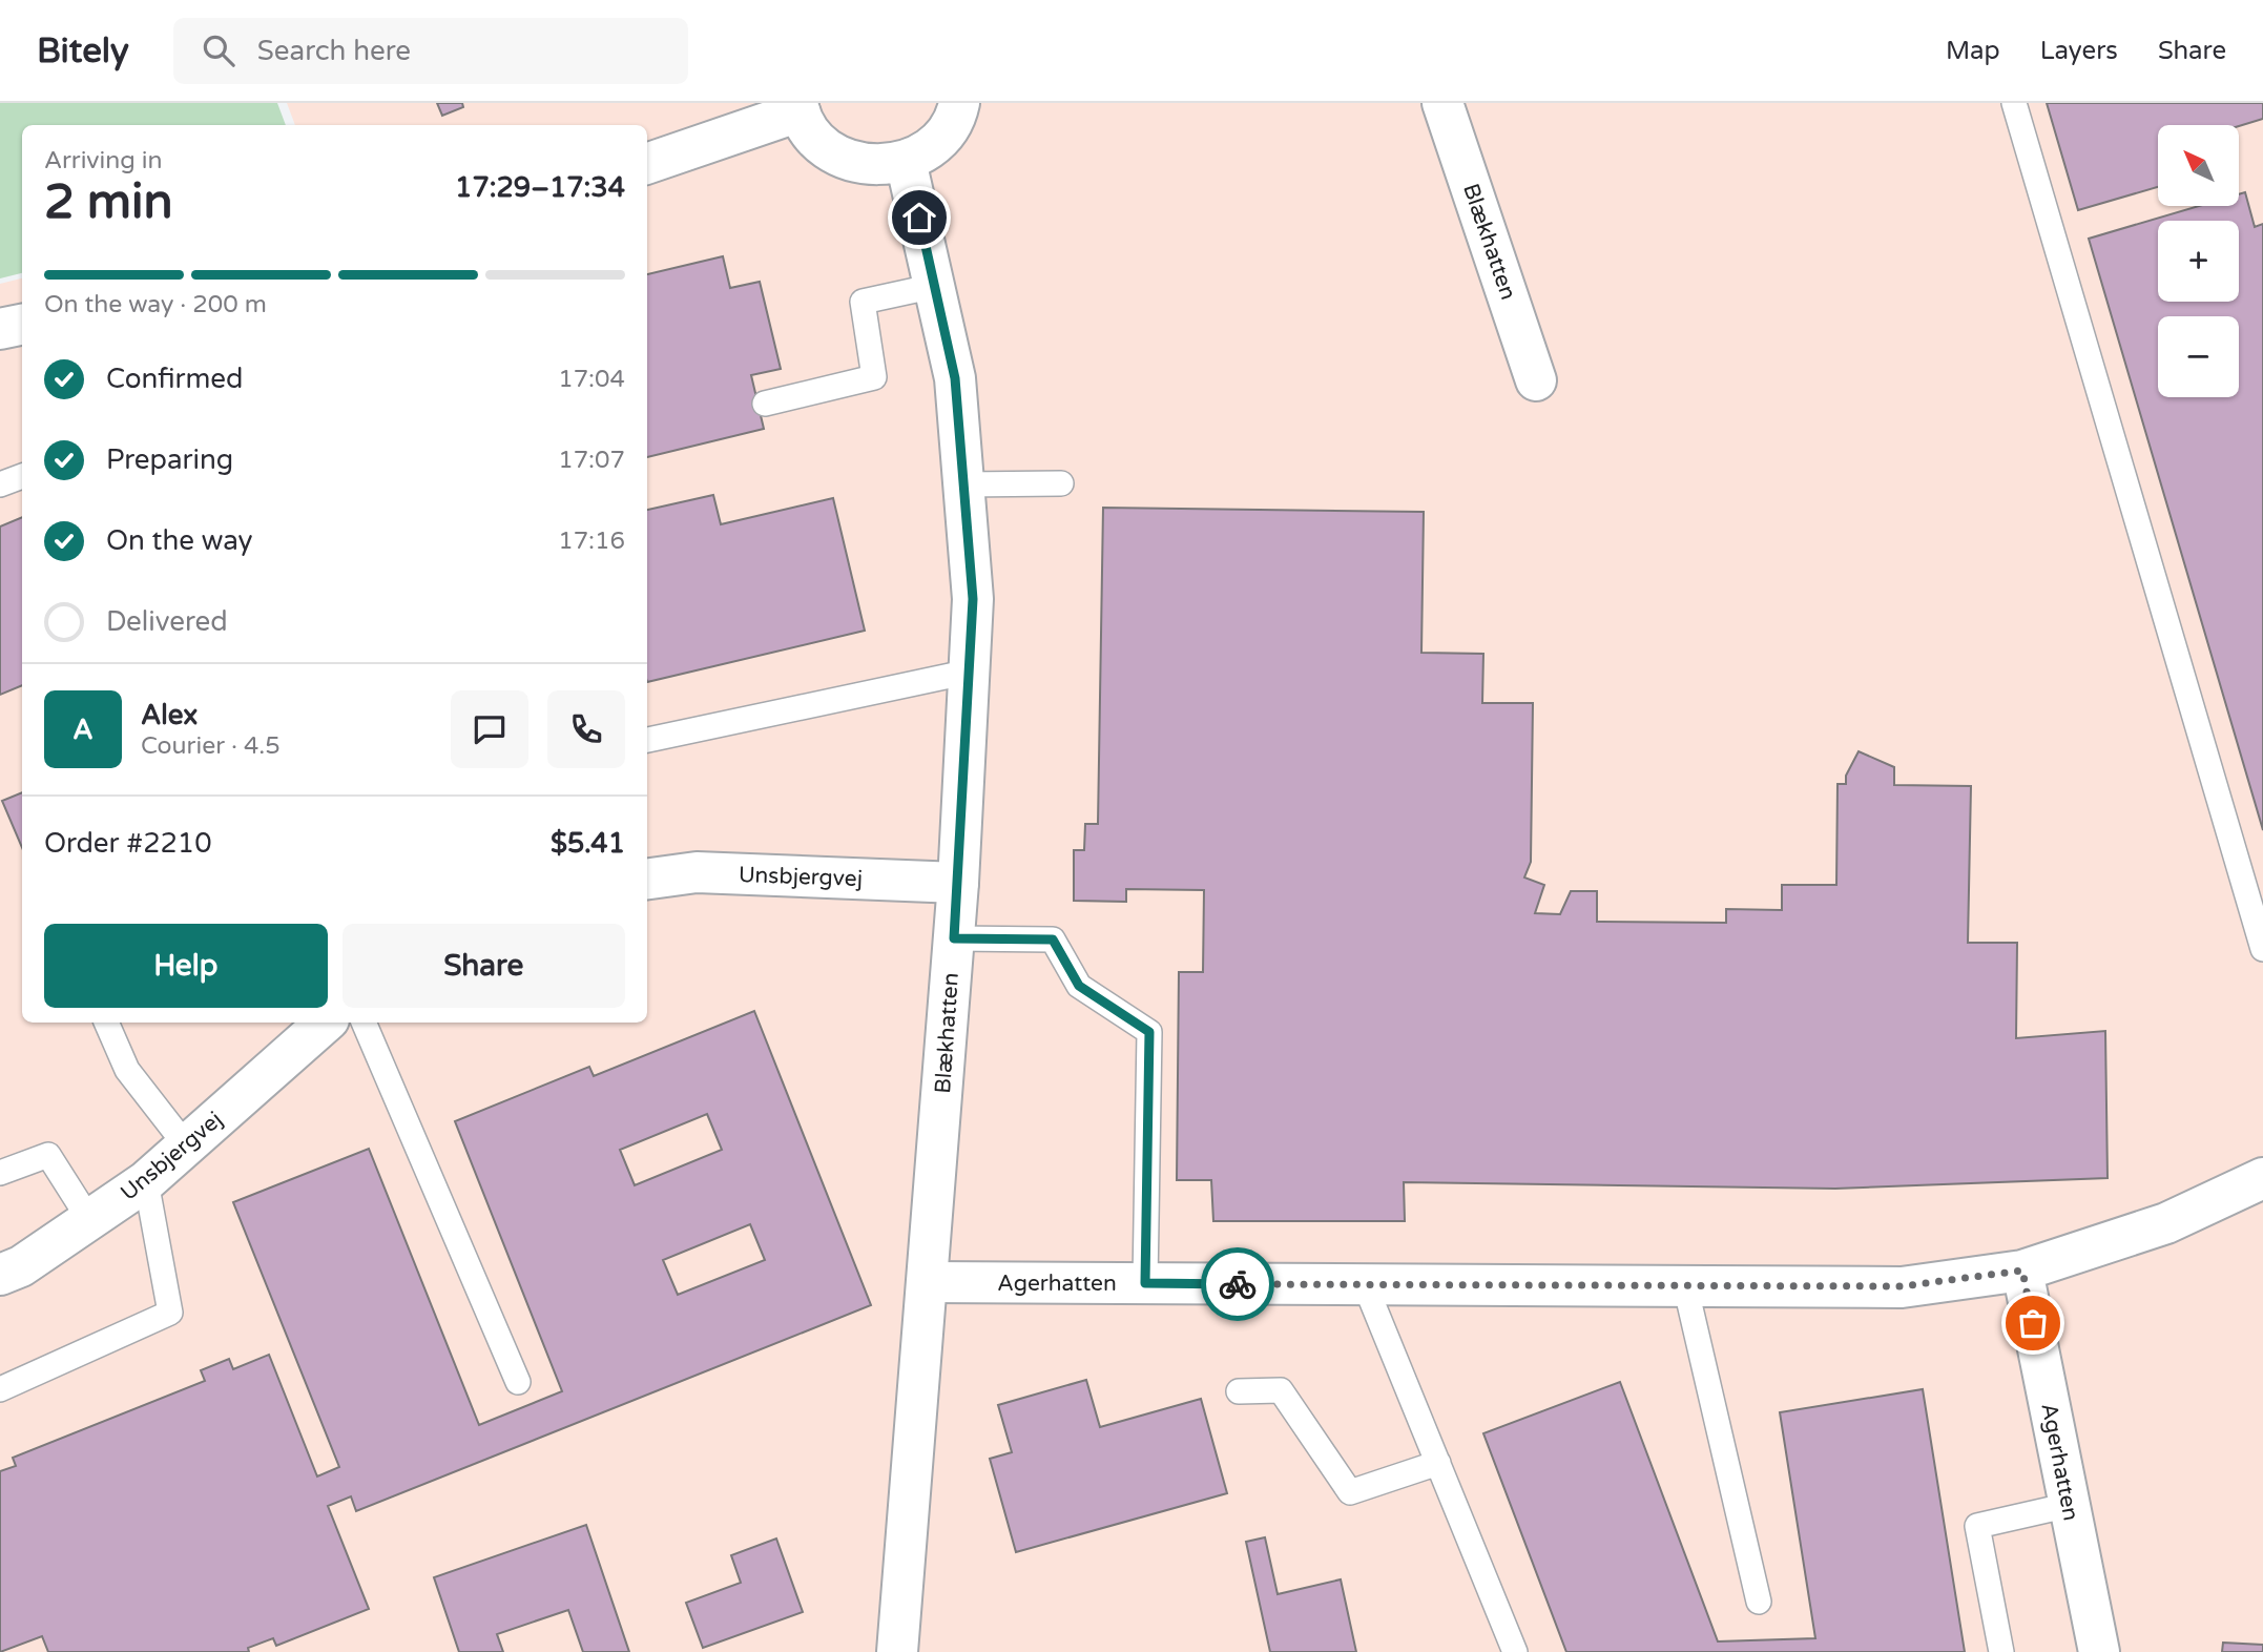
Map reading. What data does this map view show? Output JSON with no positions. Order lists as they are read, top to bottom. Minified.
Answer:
{"streets":{"street":["Blækhatten","Unsbjergvej","Agerhatten"]},"crossings":[["Blækhatten","Unsbjergvej"],["Blækhatten","Agerhatten"]],"north":"top left","page":{"header":"Bitely","search":"Search here","nav":["Map","Layers","Share"],"map_buttons":["+","−"],"heading":["2 min","Arriving in","17:29–17:34"],"panel":["Alex","Courier · 4.5","Order #2210","$5.41"],"bar":"On the way · 200 m","list":[["Confirmed","17:04"],["Preparing","17:07"],["On the way","17:16"],"Delivered"],"round":"A","buttons":["Help","Share"]}}
